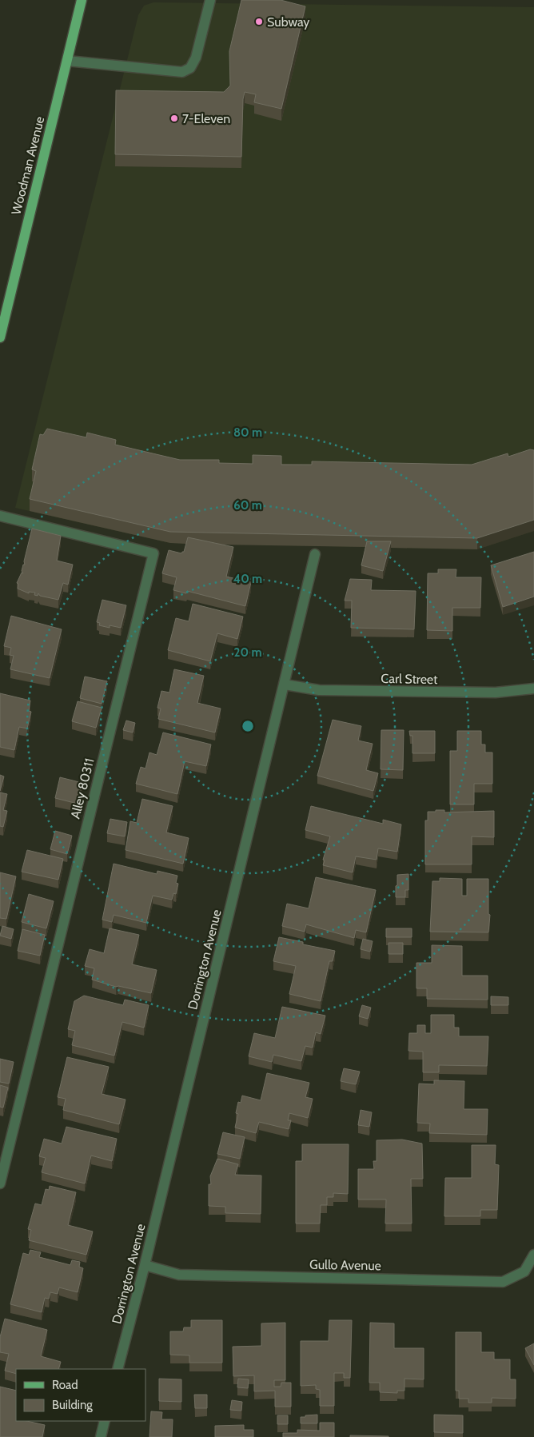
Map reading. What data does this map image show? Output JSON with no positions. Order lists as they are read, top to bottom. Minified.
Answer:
{"streets":{"main road":["Woodman Avenue"],"street":["Carl Street","Alley 80311","Dorrington Avenue","Gullo Avenue"]},"crossings":[["Carl Street","Dorrington Avenue"],["Dorrington Avenue","Gullo Avenue"]],"places":["Subway","7-Eleven"],"legend":["Road","Building"],"rings":["80 m","60 m","40 m","20 m"]}
